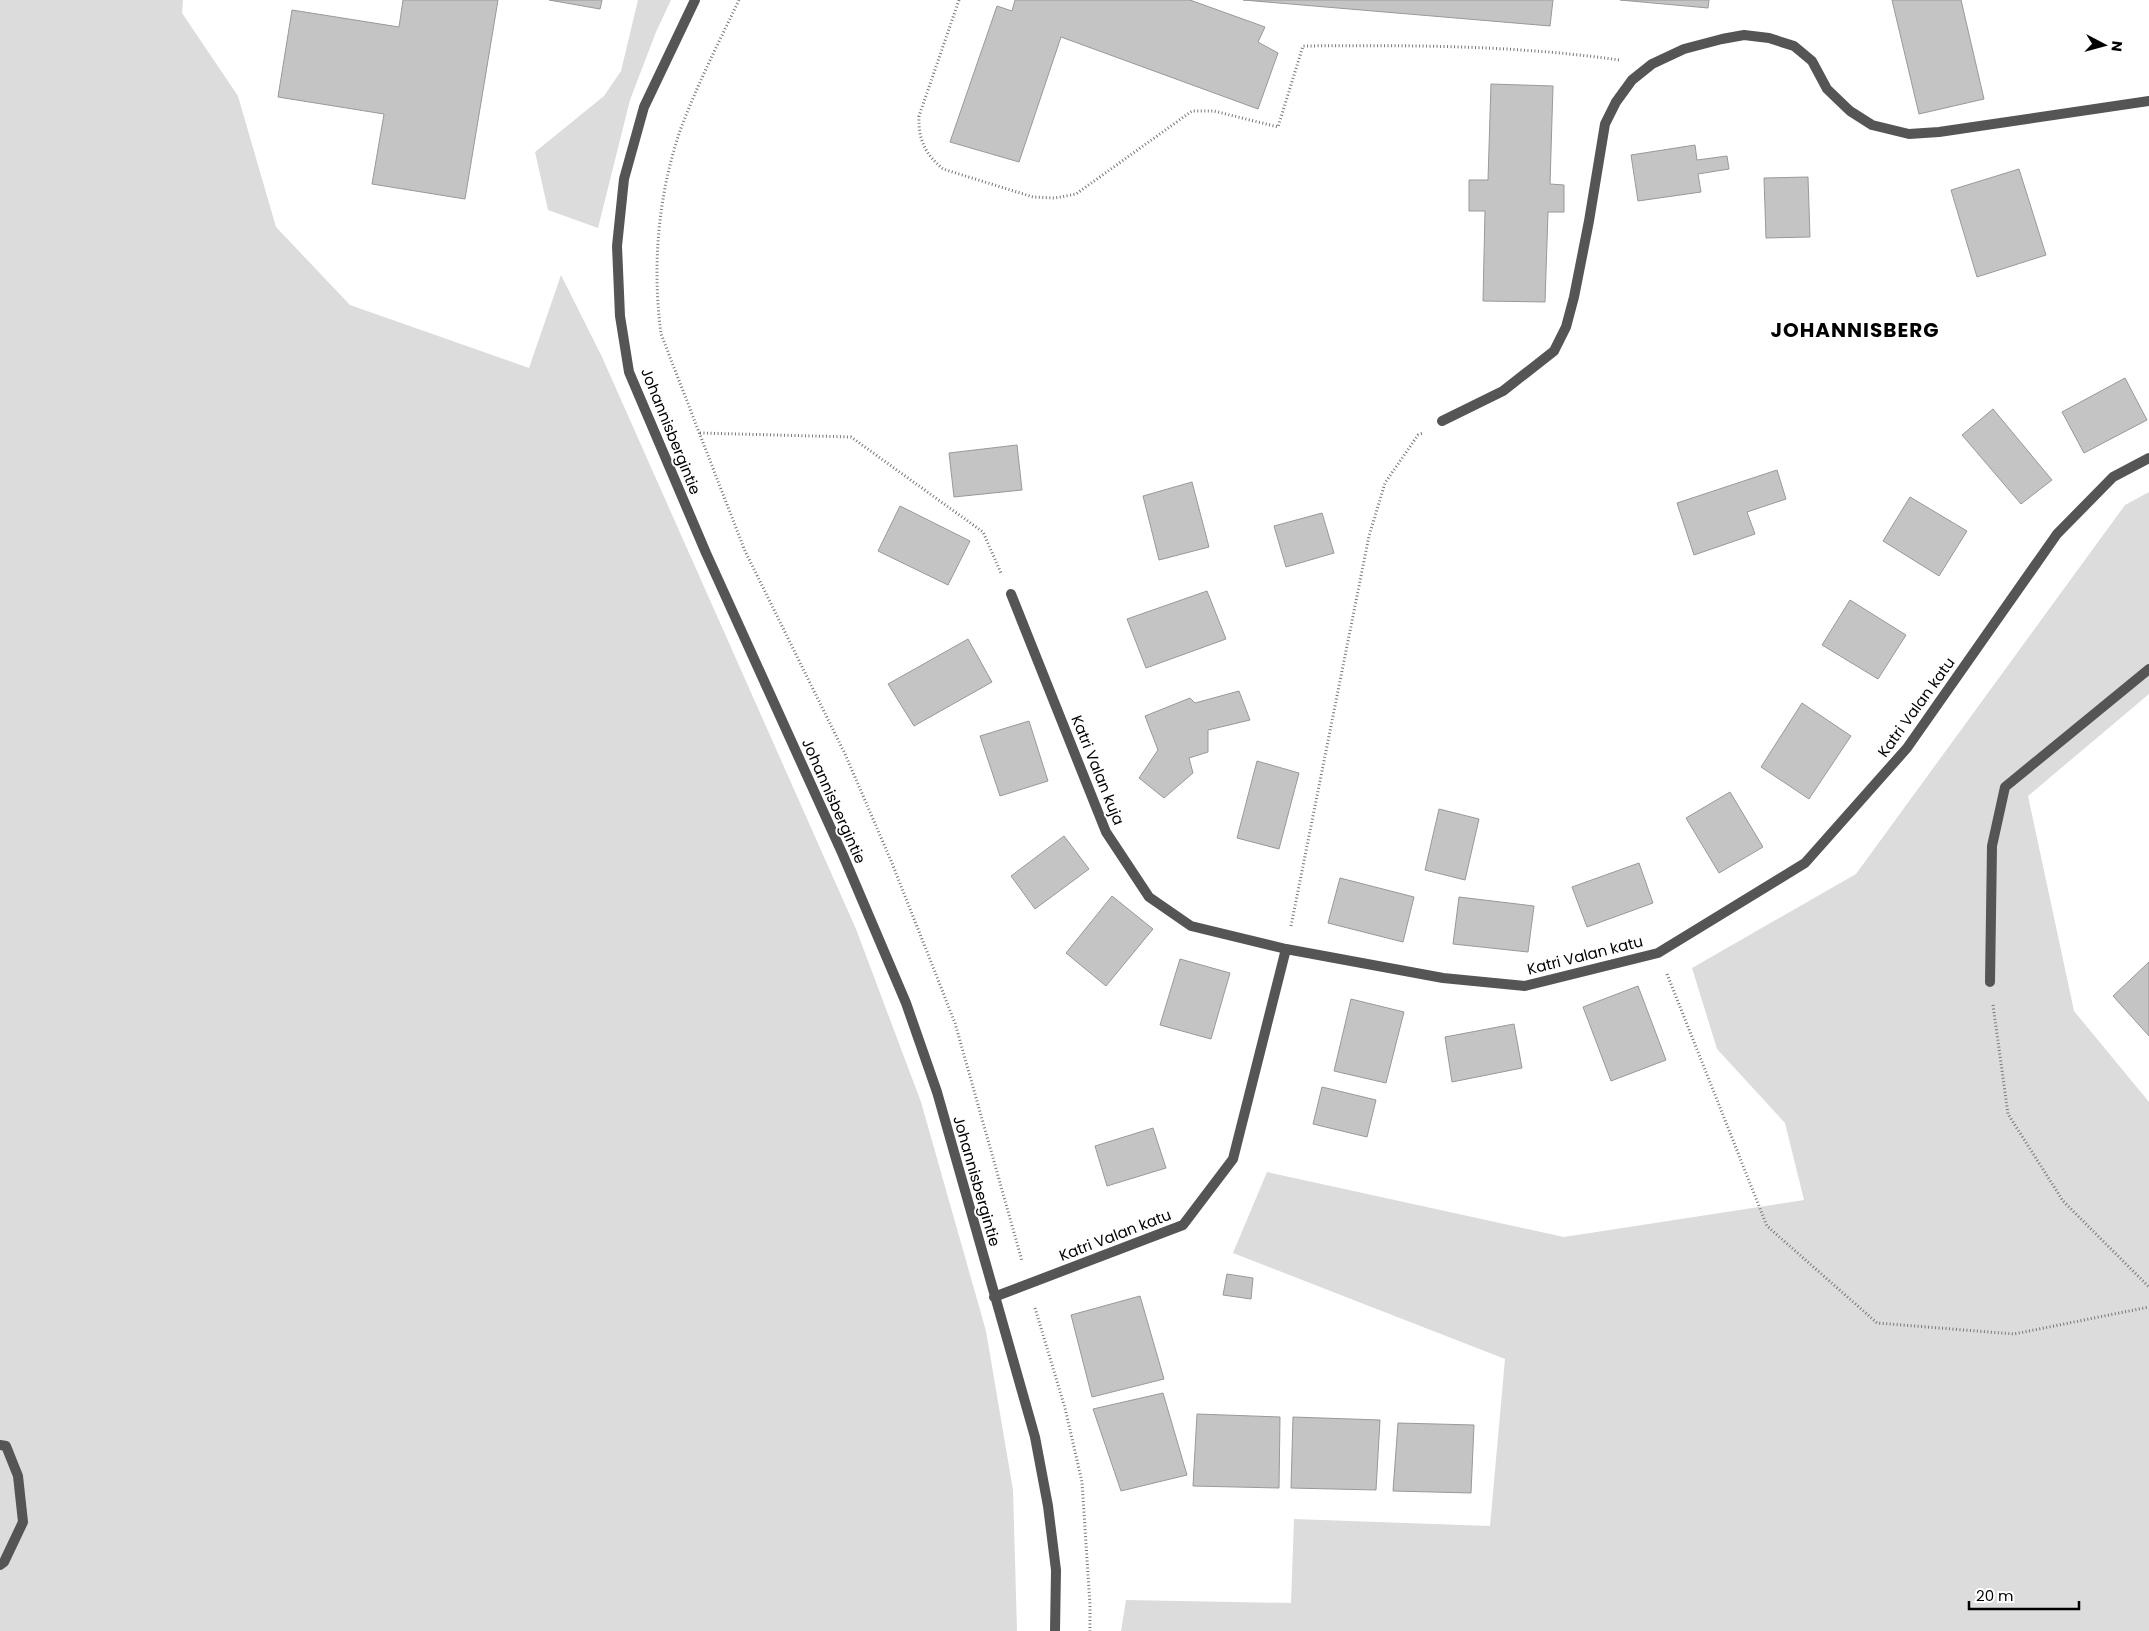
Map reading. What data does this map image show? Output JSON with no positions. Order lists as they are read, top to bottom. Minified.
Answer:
{"streets":{"street":["Johannisbergintie","Katri Valan katu","Katri Valan kuja"]},"crossings":[["Johannisbergintie","Katri Valan katu"],["Katri Valan katu","Katri Valan kuja"]],"districts":["JOHANNISBERG"],"scale_bar":"20 m","north":"right"}
